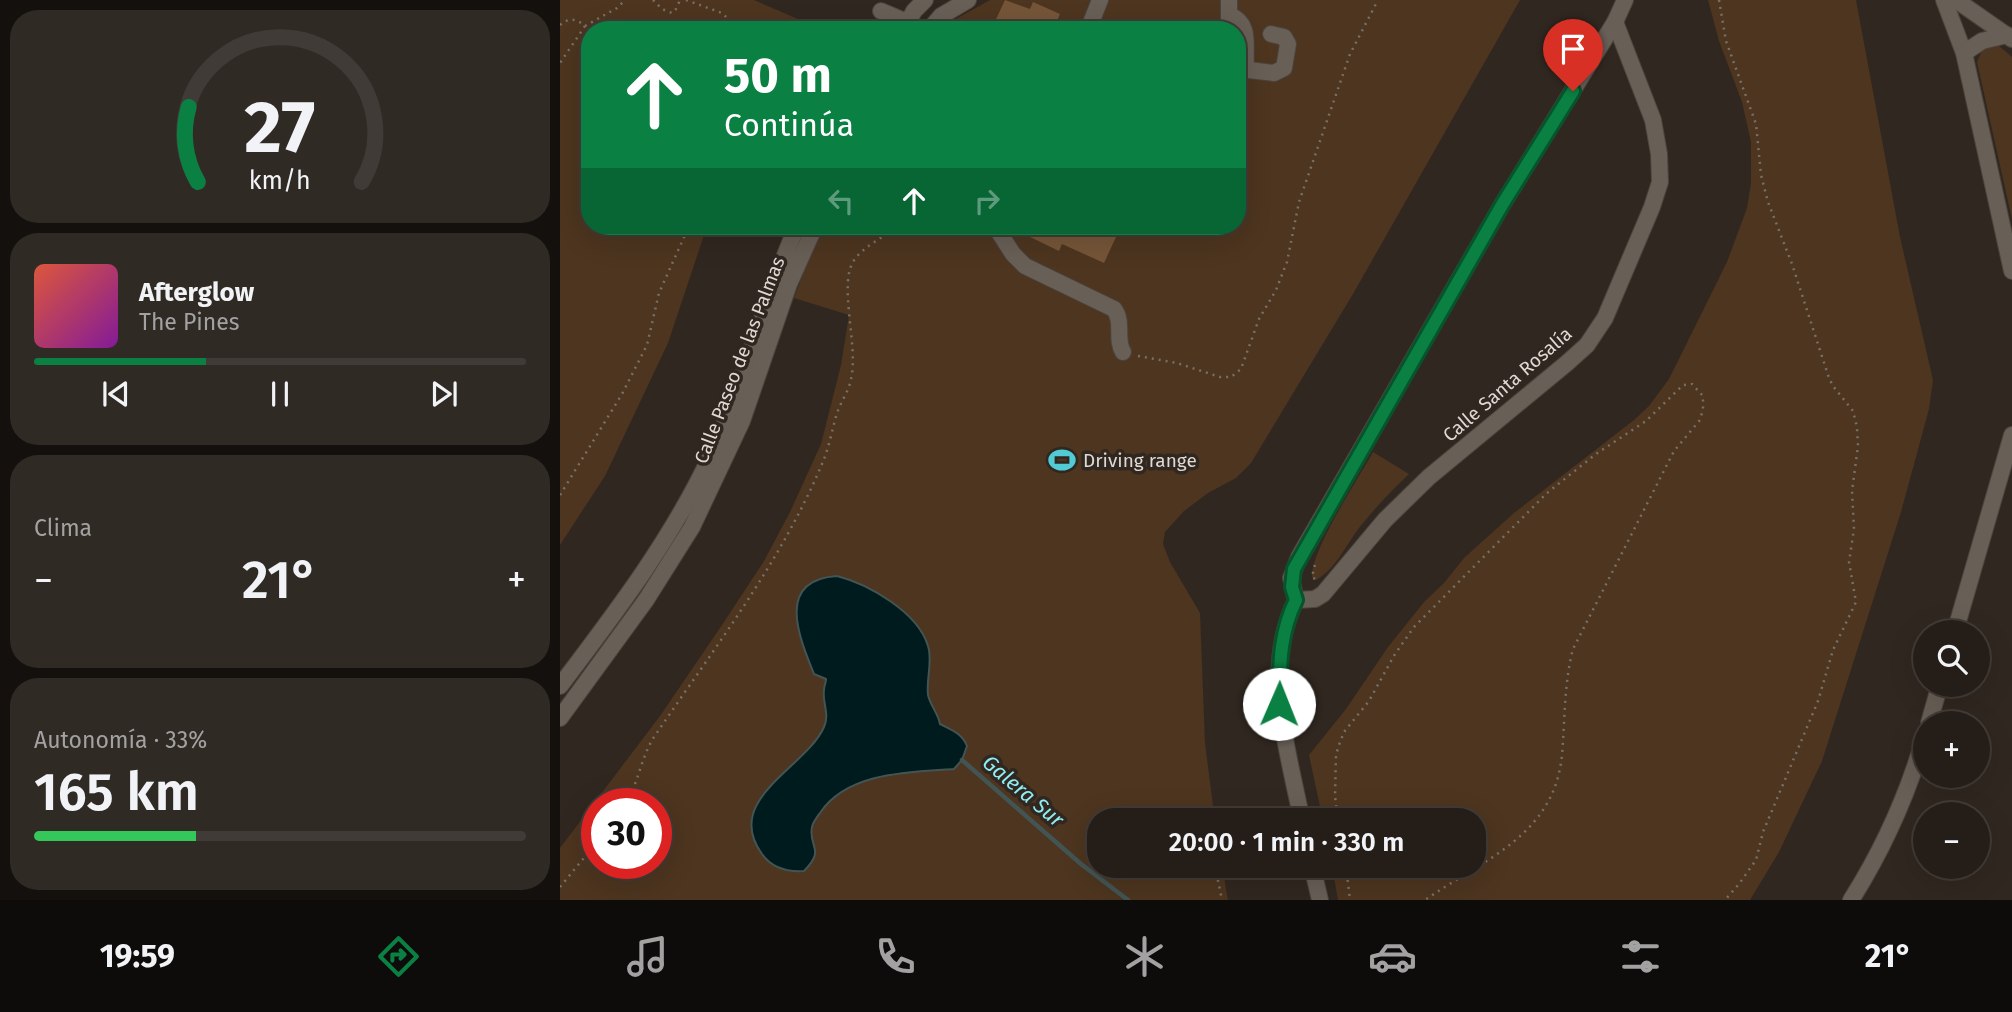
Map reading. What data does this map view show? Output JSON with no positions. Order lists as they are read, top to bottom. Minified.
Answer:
{"streets":{"street":["Calle Paseo de las Palmas","Calle Santa Rosalía"]},"water":["Galera Sur"],"places":{"sports":["Driving range"]},"page":{"turn":["50 m","Continúa"],"song":["Afterglow","The Pines"],"tile":["Clima",["Autonomía · 33%","165 km"]],"heat":["−","21°","+"],"map_buttons":["+","−"],"limit":"30","trip":"20:00 · 1 min · 330 m","tabs":["19:59","21°"],"gauge":["27","km/h"]}}
